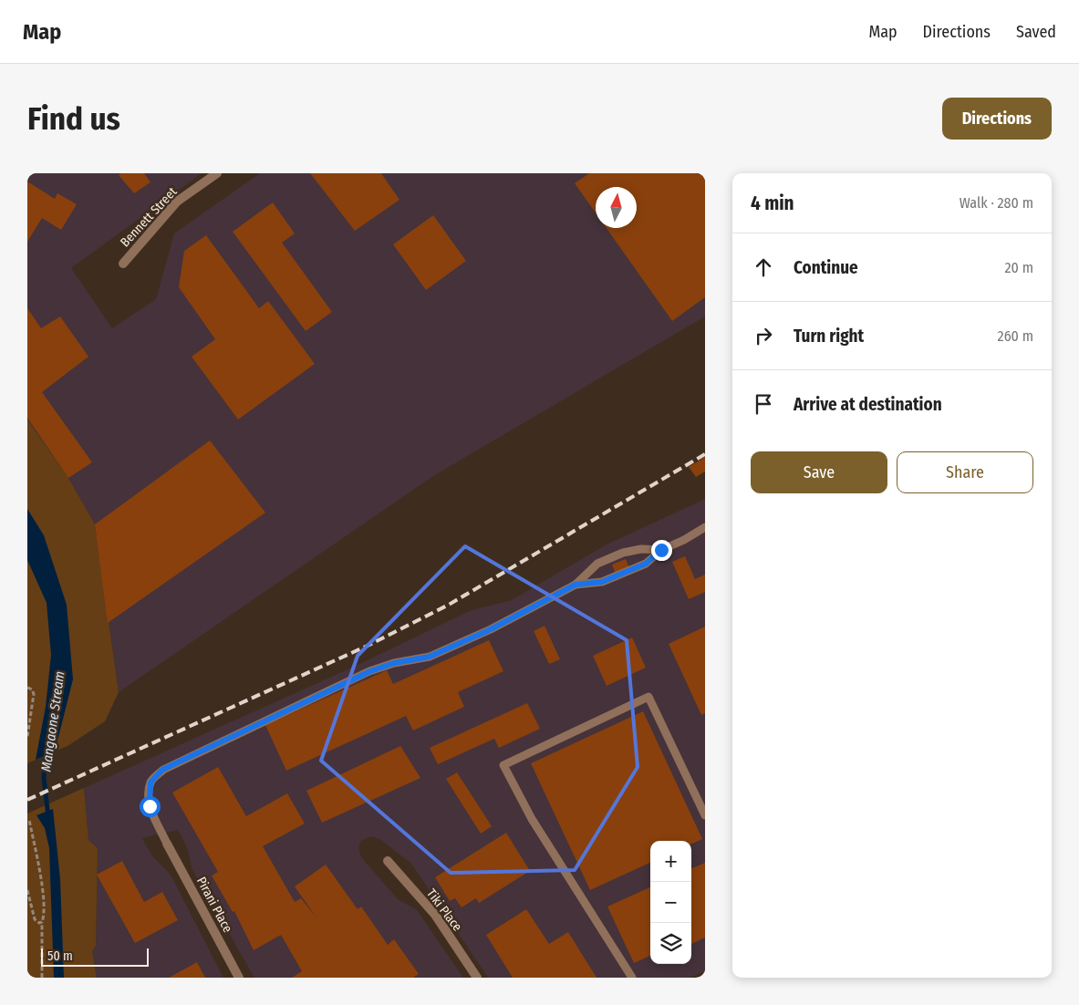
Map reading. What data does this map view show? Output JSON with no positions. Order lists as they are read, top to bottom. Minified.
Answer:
{"streets":{"street":["Bennett Street","Pirani Place","Tiki Place"]},"water":["Mangaone Stream"],"scale_bar":"50 m","north":"top","page":{"header":"Map","nav":["Map","Directions","Saved"],"buttons":["Directions",["Save","Share"]],"title":"Find us","heading":["4 min","Walk · 280 m"],"list":[["Continue","20 m"],["Turn right","260 m"],"Arrive at destination"],"map_buttons":["+","−"],"scale":"50 m"}}
